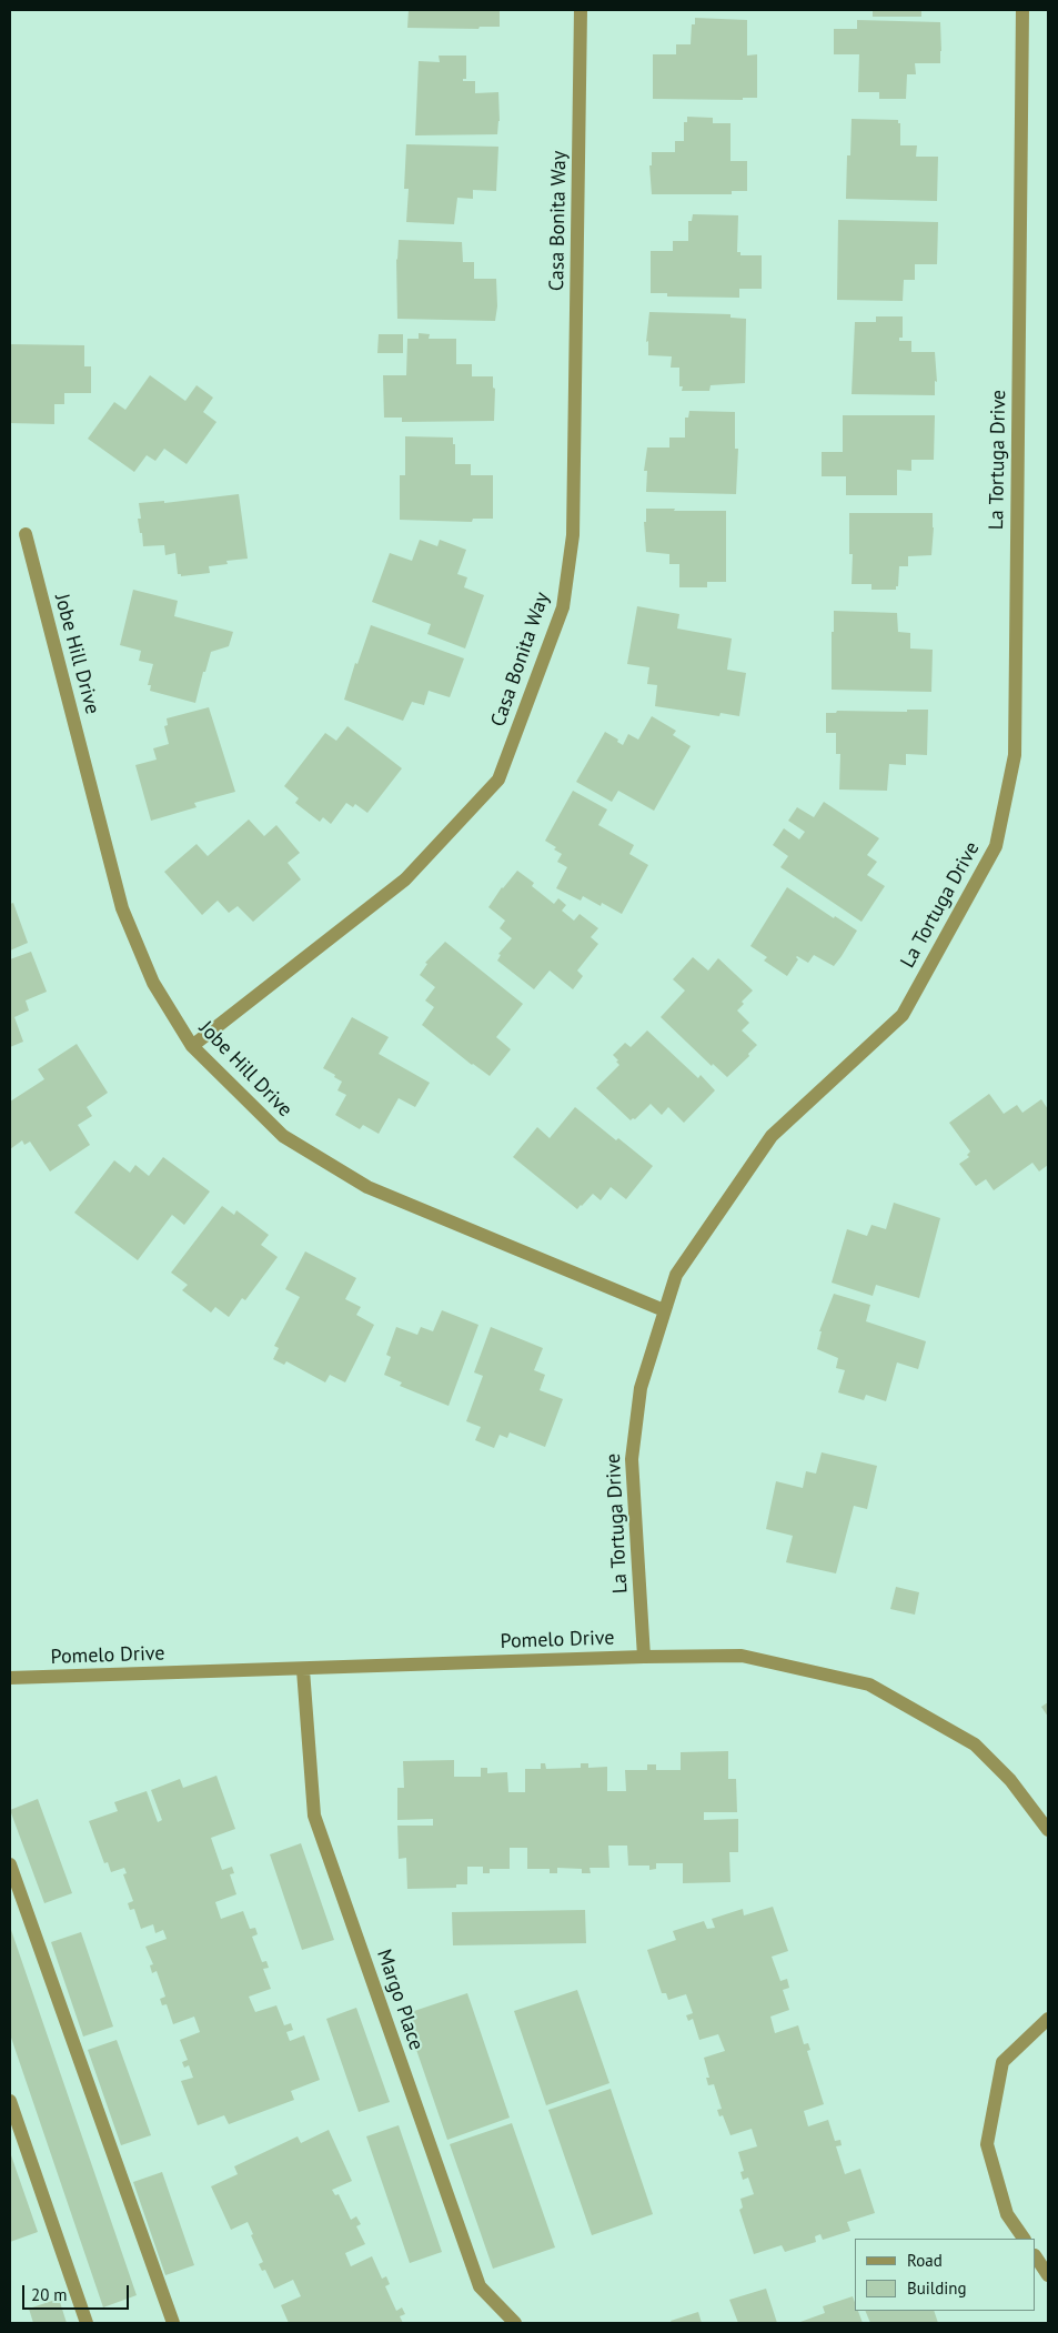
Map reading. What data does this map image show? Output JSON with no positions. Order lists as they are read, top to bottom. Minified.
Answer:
{"streets":{"street":["Casa Bonita Way","La Tortuga Drive","Jobe Hill Drive","Pomelo Drive","Margo Place"]},"crossings":[["Casa Bonita Way","Jobe Hill Drive"],["La Tortuga Drive","Jobe Hill Drive"],["La Tortuga Drive","Pomelo Drive"],["Pomelo Drive","Margo Place"]],"legend":["Road","Building"],"scale_bar":"20 m"}
